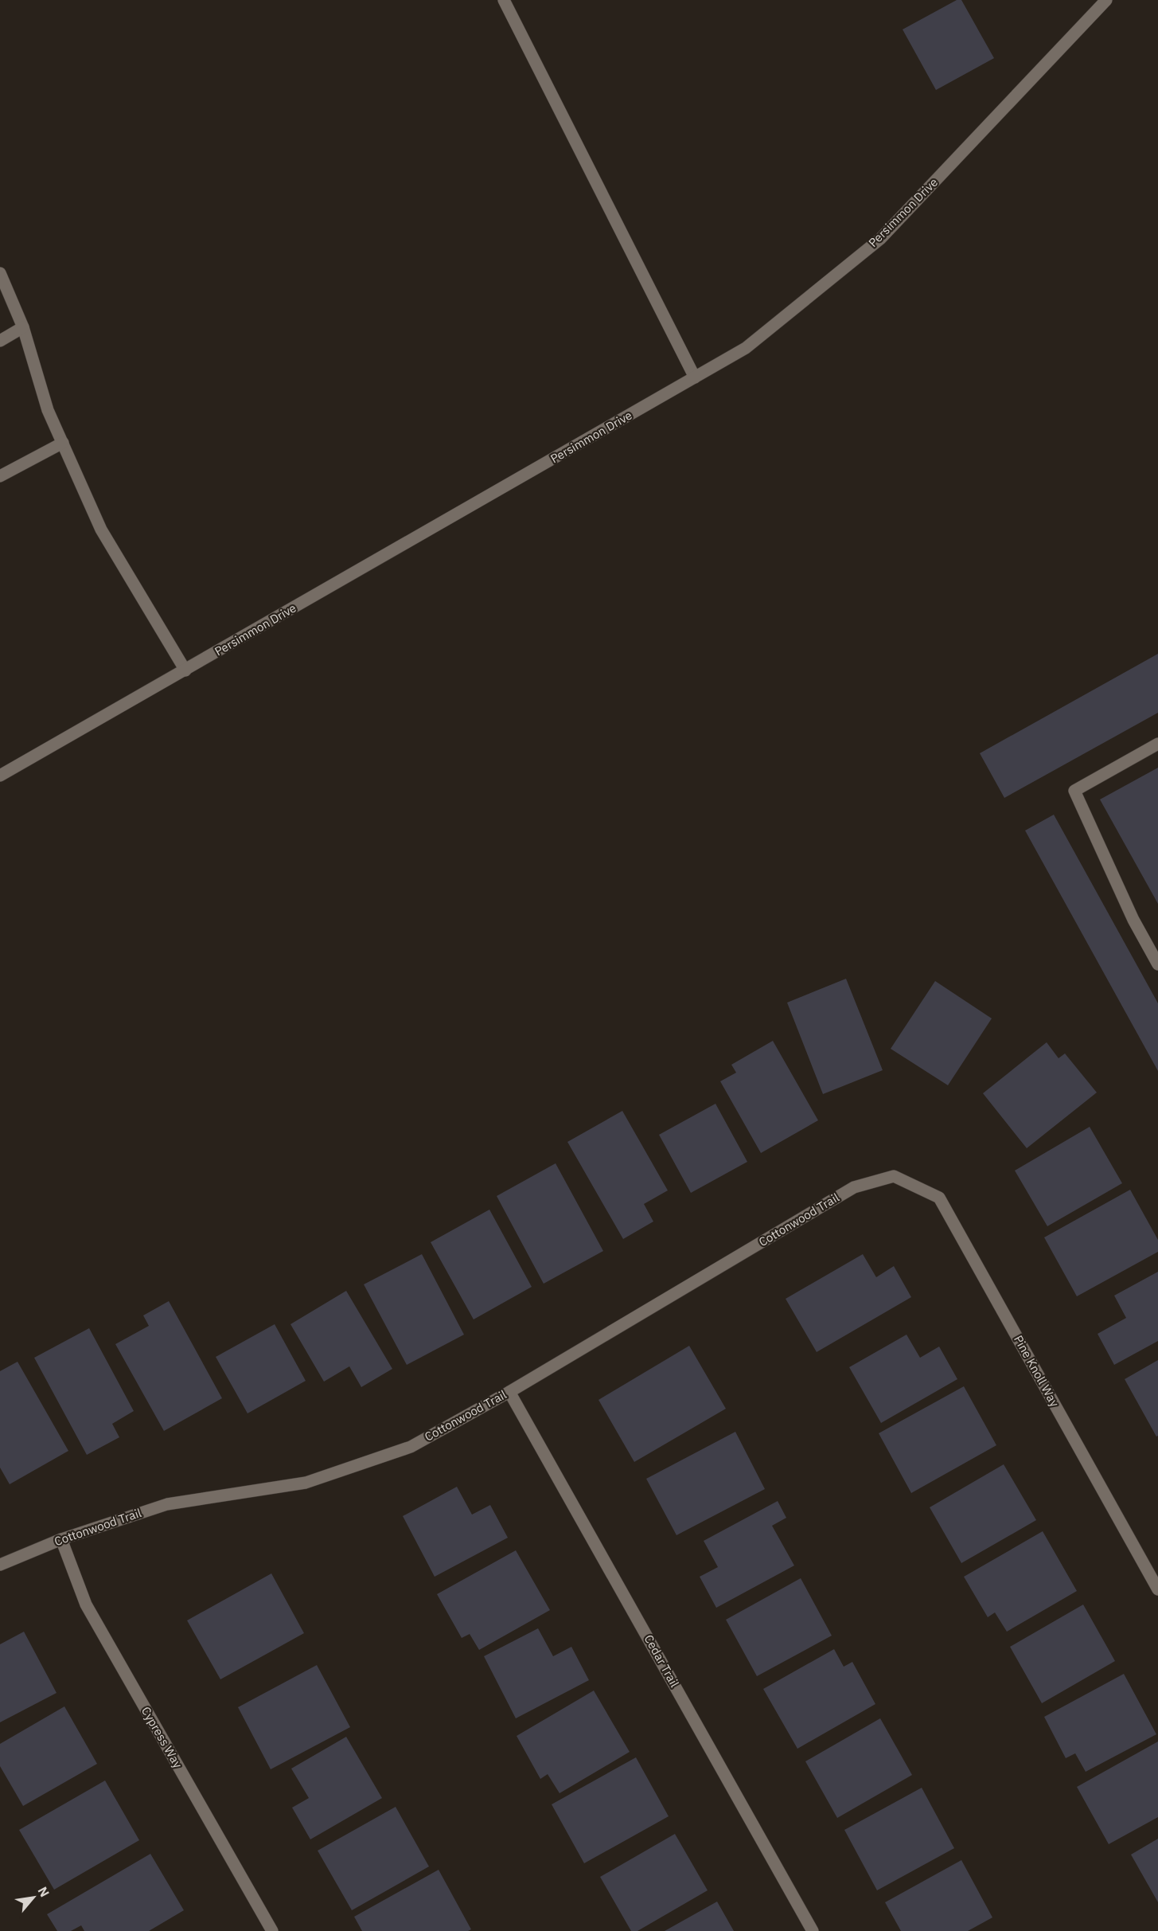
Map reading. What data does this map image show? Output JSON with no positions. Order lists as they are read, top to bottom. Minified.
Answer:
{"streets":{"street":["Persimmon Drive","Cottonwood Trail","Pine Knoll Way","Cedar Trail","Cypress Way"]},"crossings":[["Cottonwood Trail","Pine Knoll Way"],["Cottonwood Trail","Cedar Trail"],["Cottonwood Trail","Cypress Way"]],"north":"top right"}
